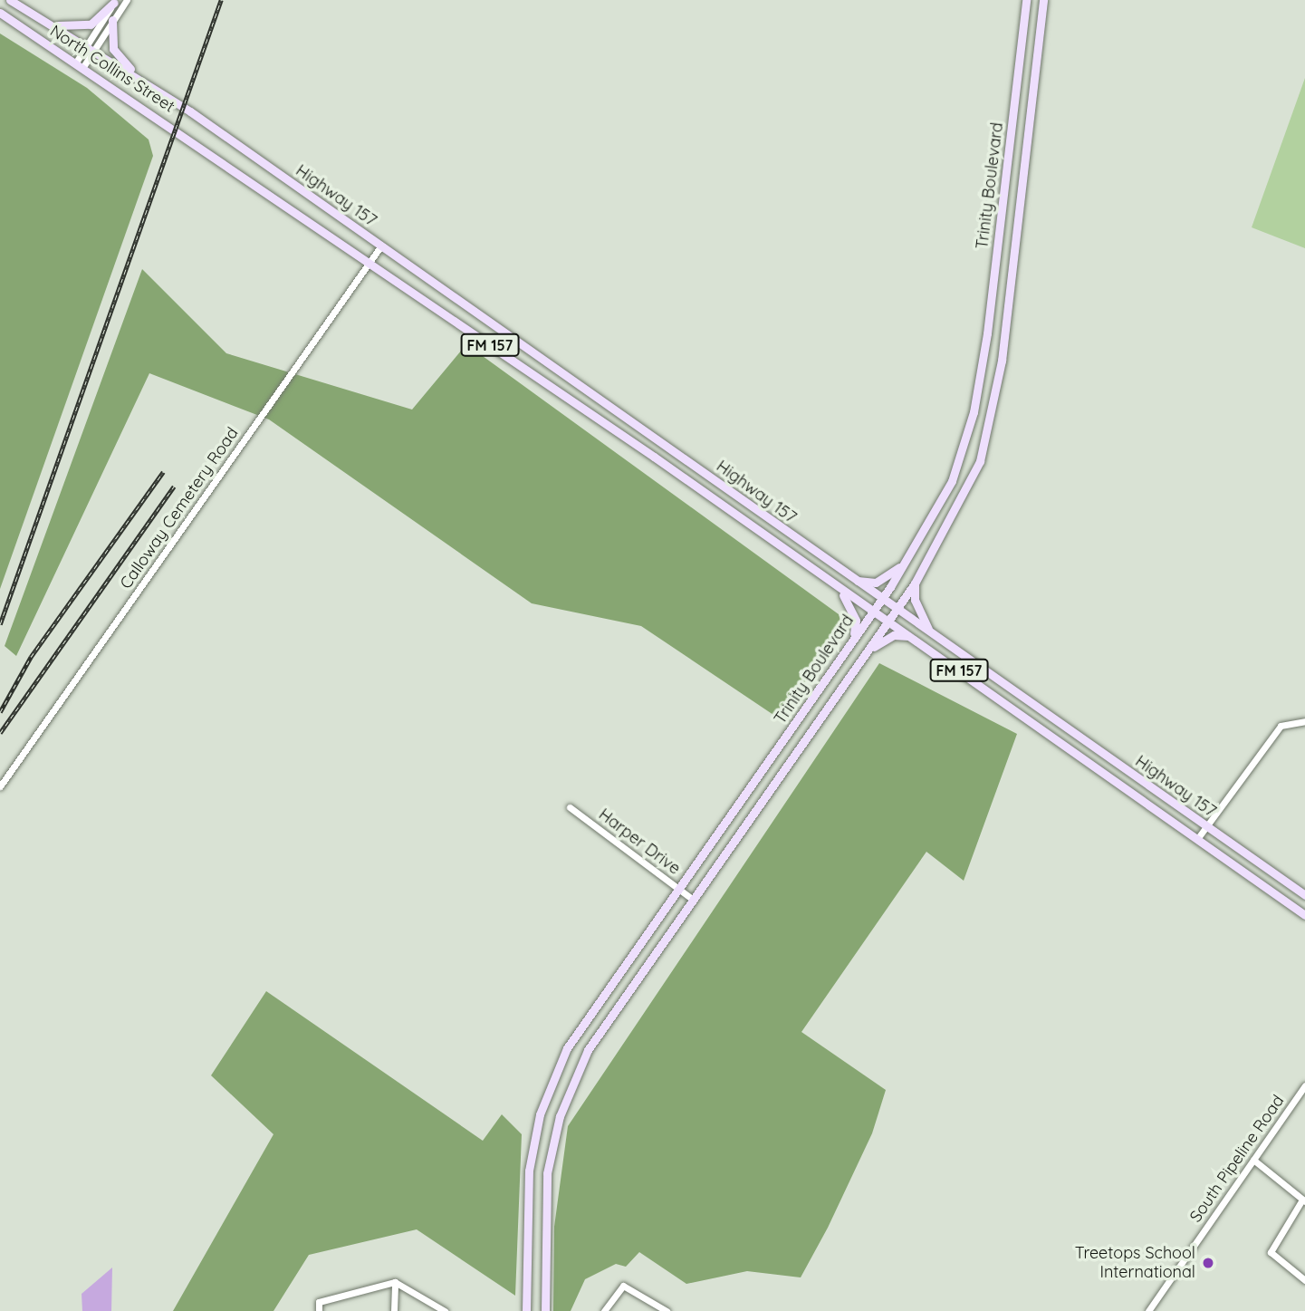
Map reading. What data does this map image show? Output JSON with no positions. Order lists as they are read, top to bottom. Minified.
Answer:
{"streets":{"main road":["North Collins Street","Trinity Boulevard","Highway 157","FM 157"],"street":["Calloway Cemetery Road","Harper Drive","South Pipeline Road"]},"crossings":[["North Collins Street","Highway 157"],["Trinity Boulevard","Highway 157"],["Trinity Boulevard","Harper Drive"],["Highway 157","Calloway Cemetery Road"]],"places":["Treetops School International"]}
